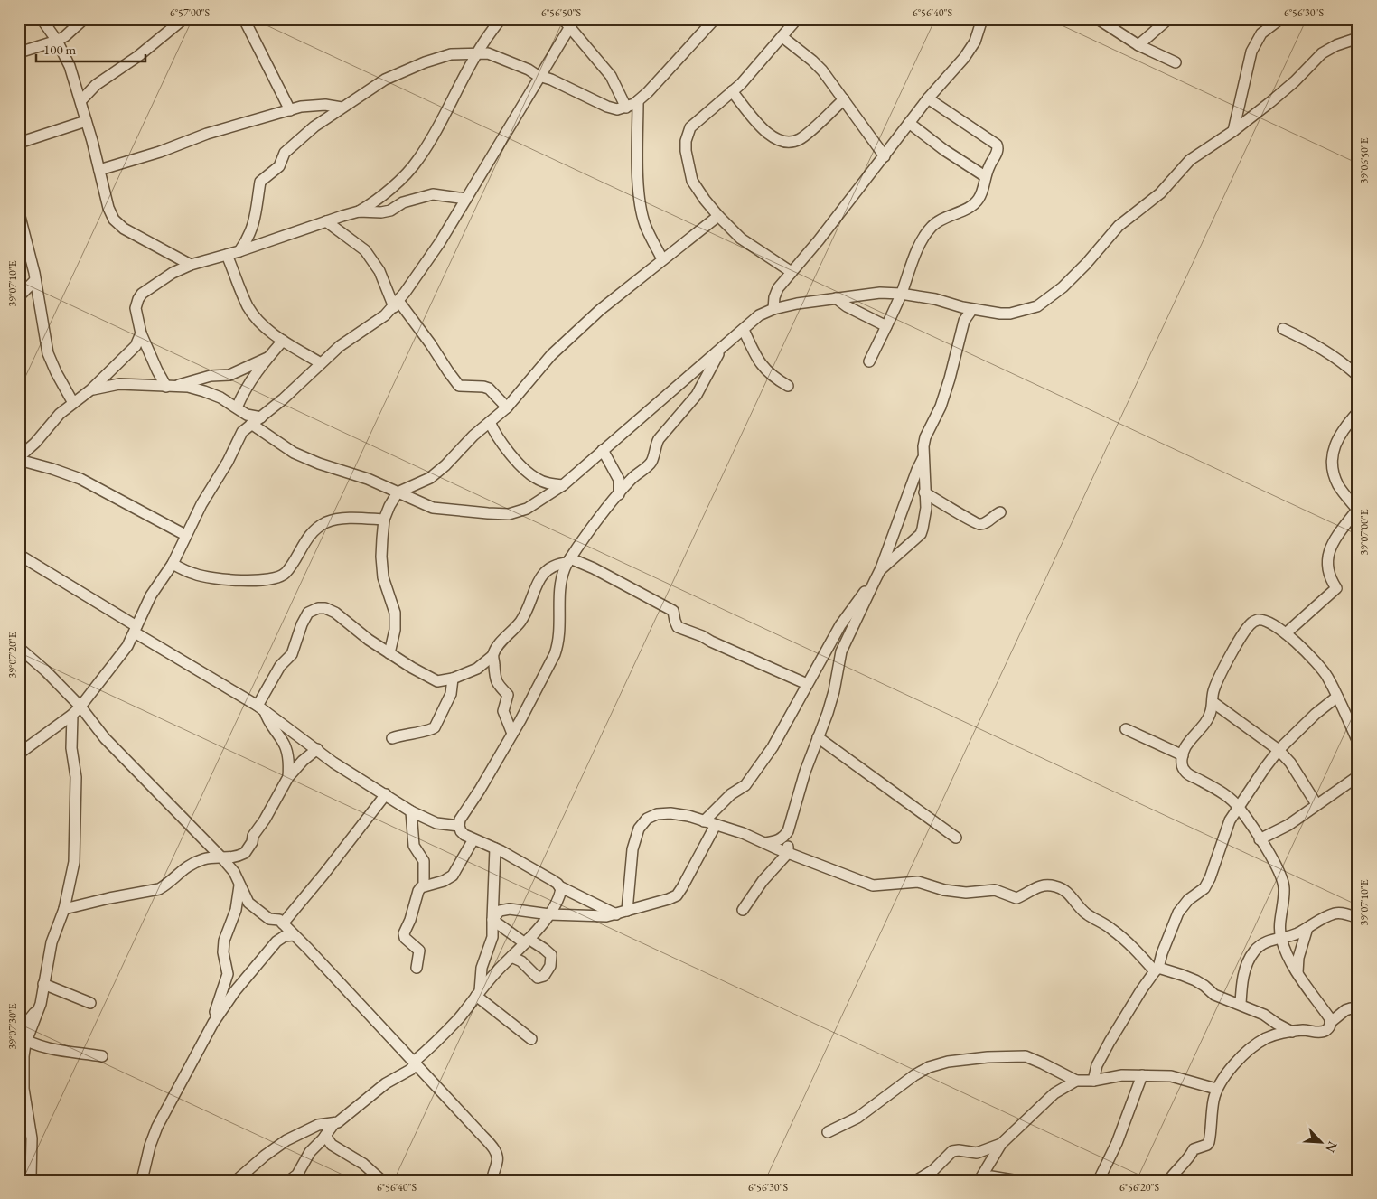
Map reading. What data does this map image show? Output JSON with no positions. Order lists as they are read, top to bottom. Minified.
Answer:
{"scale_bar":"100 m","north":"bottom right","coordinates":["6°57'00\"S","6°56'50\"S","6°56'40\"S","6°56'30\"S","39°06'50\"E","39°07'10\"E","39°07'00\"E","39°07'20\"E","39°07'30\"E","6°56'20\"S"]}
